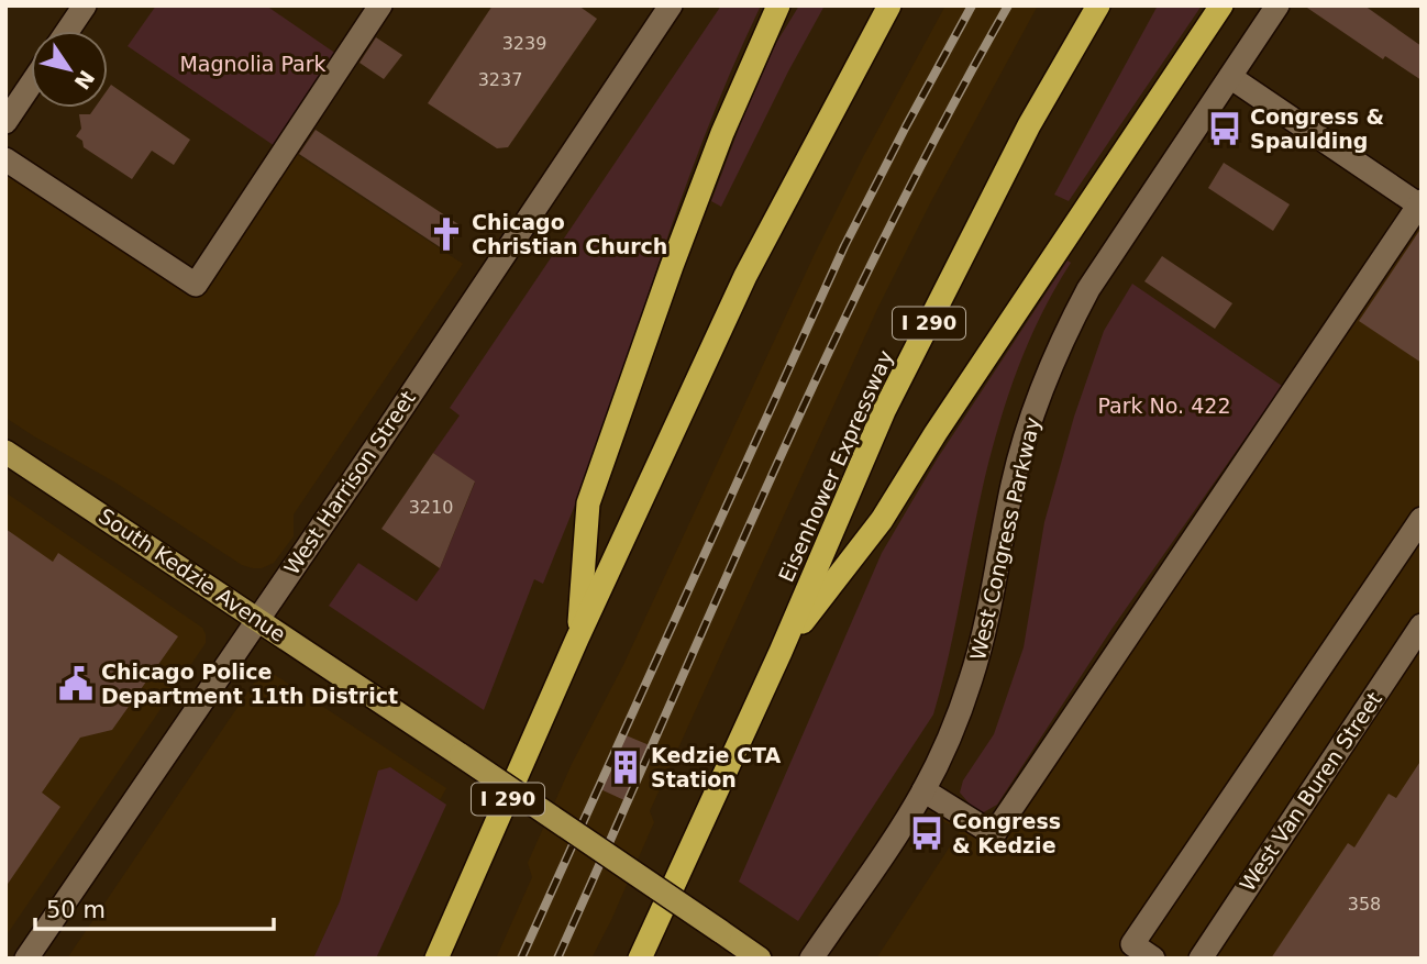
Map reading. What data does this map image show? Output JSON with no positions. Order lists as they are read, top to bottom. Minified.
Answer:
{"streets":{"highway":["I 290","Eisenhower Expressway"],"main road":["South Kedzie Avenue"],"street":["West Harrison Street","West Congress Parkway","West Van Buren Street"]},"crossings":[["West Harrison Street","South Kedzie Avenue"]],"parks":["Magnolia Park","Park No. 422"],"places":{"bus stop":["Congress & Spaulding","Congress & Kedzie"],"church":["Chicago Christian Church"],"public building":["Chicago Police Department 11th District"],"building":["Kedzie CTA Station"]},"house_numbers":["3239","3237","3210","358"],"scale_bar":"50 m","north":"bottom right"}
